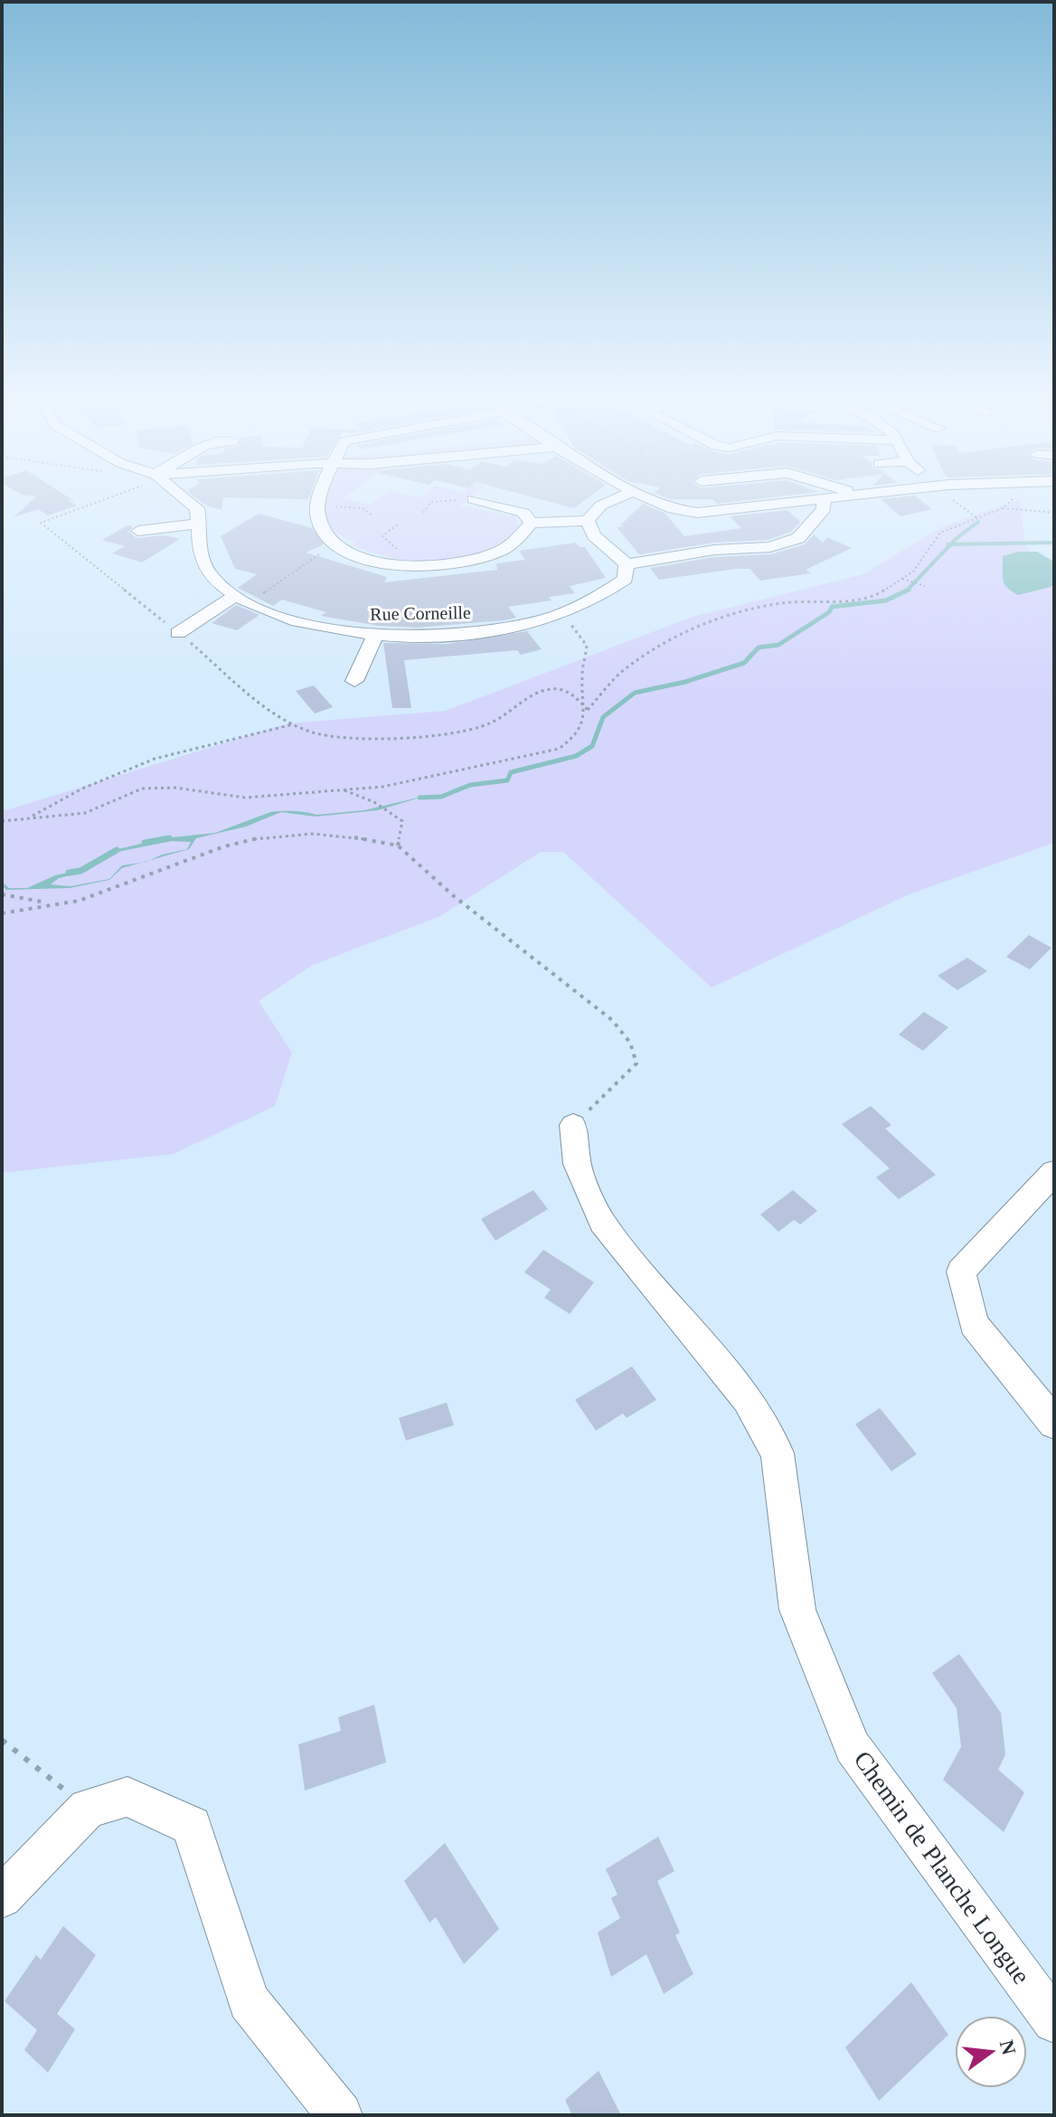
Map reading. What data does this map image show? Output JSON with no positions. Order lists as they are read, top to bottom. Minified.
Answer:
{"streets":{"street":["Rue Corneille","Chemin de Planche Longue"]},"north":"right"}
